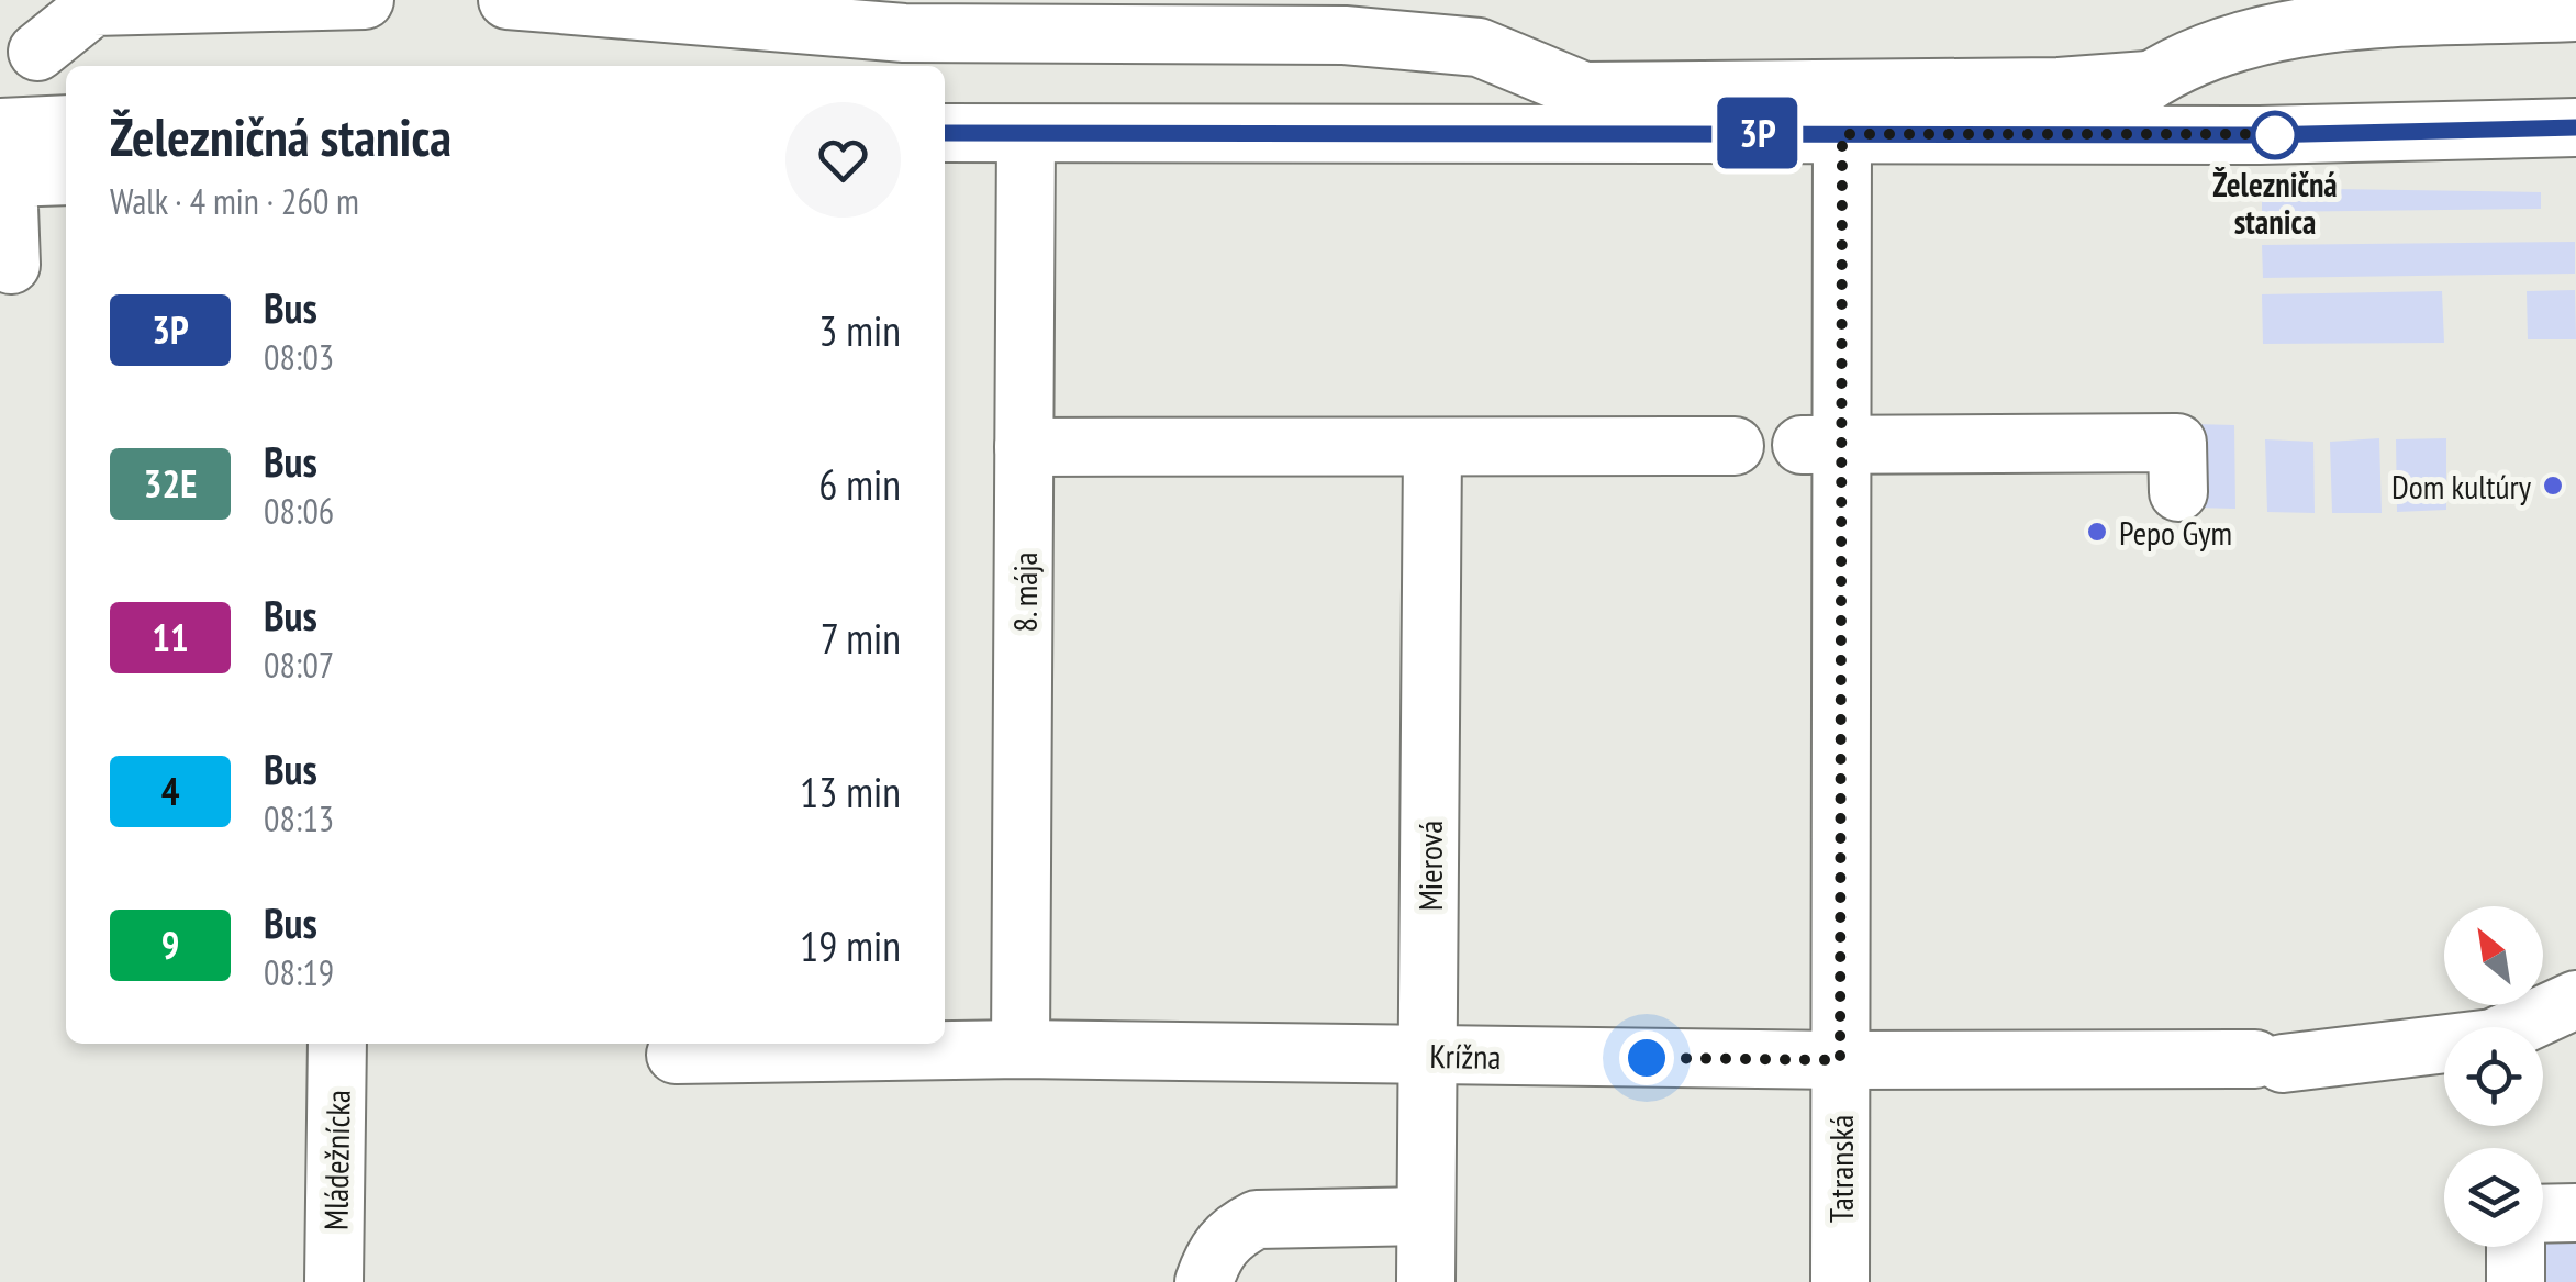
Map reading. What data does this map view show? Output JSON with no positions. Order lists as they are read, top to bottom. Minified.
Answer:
{"streets":{"street":["8. mája","Mierová","Krížna","Mládežnícka","Tatranská"]},"crossings":[["8. mája","Krížna"],["Mierová","Krížna"],["Krížna","Tatranská"]],"places":["Železničná stanica","Dom kultúry","Pepo Gym"],"lines":["bus line 3P"],"north":"top left","page":{"on_map":"3P","heading":["Železničná stanica","Walk · 4 min · 260 m"],"list":[{"mark":"3P","name":"Bus","note":"08:03","value":"3 min"},{"mark":"32E","name":"Bus","note":"08:06","value":"6 min"},{"mark":"11","name":"Bus","note":"08:07","value":"7 min"},{"mark":"4","name":"Bus","note":"08:13","value":"13 min"},{"mark":"9","name":"Bus","note":"08:19","value":"19 min"}]}}
